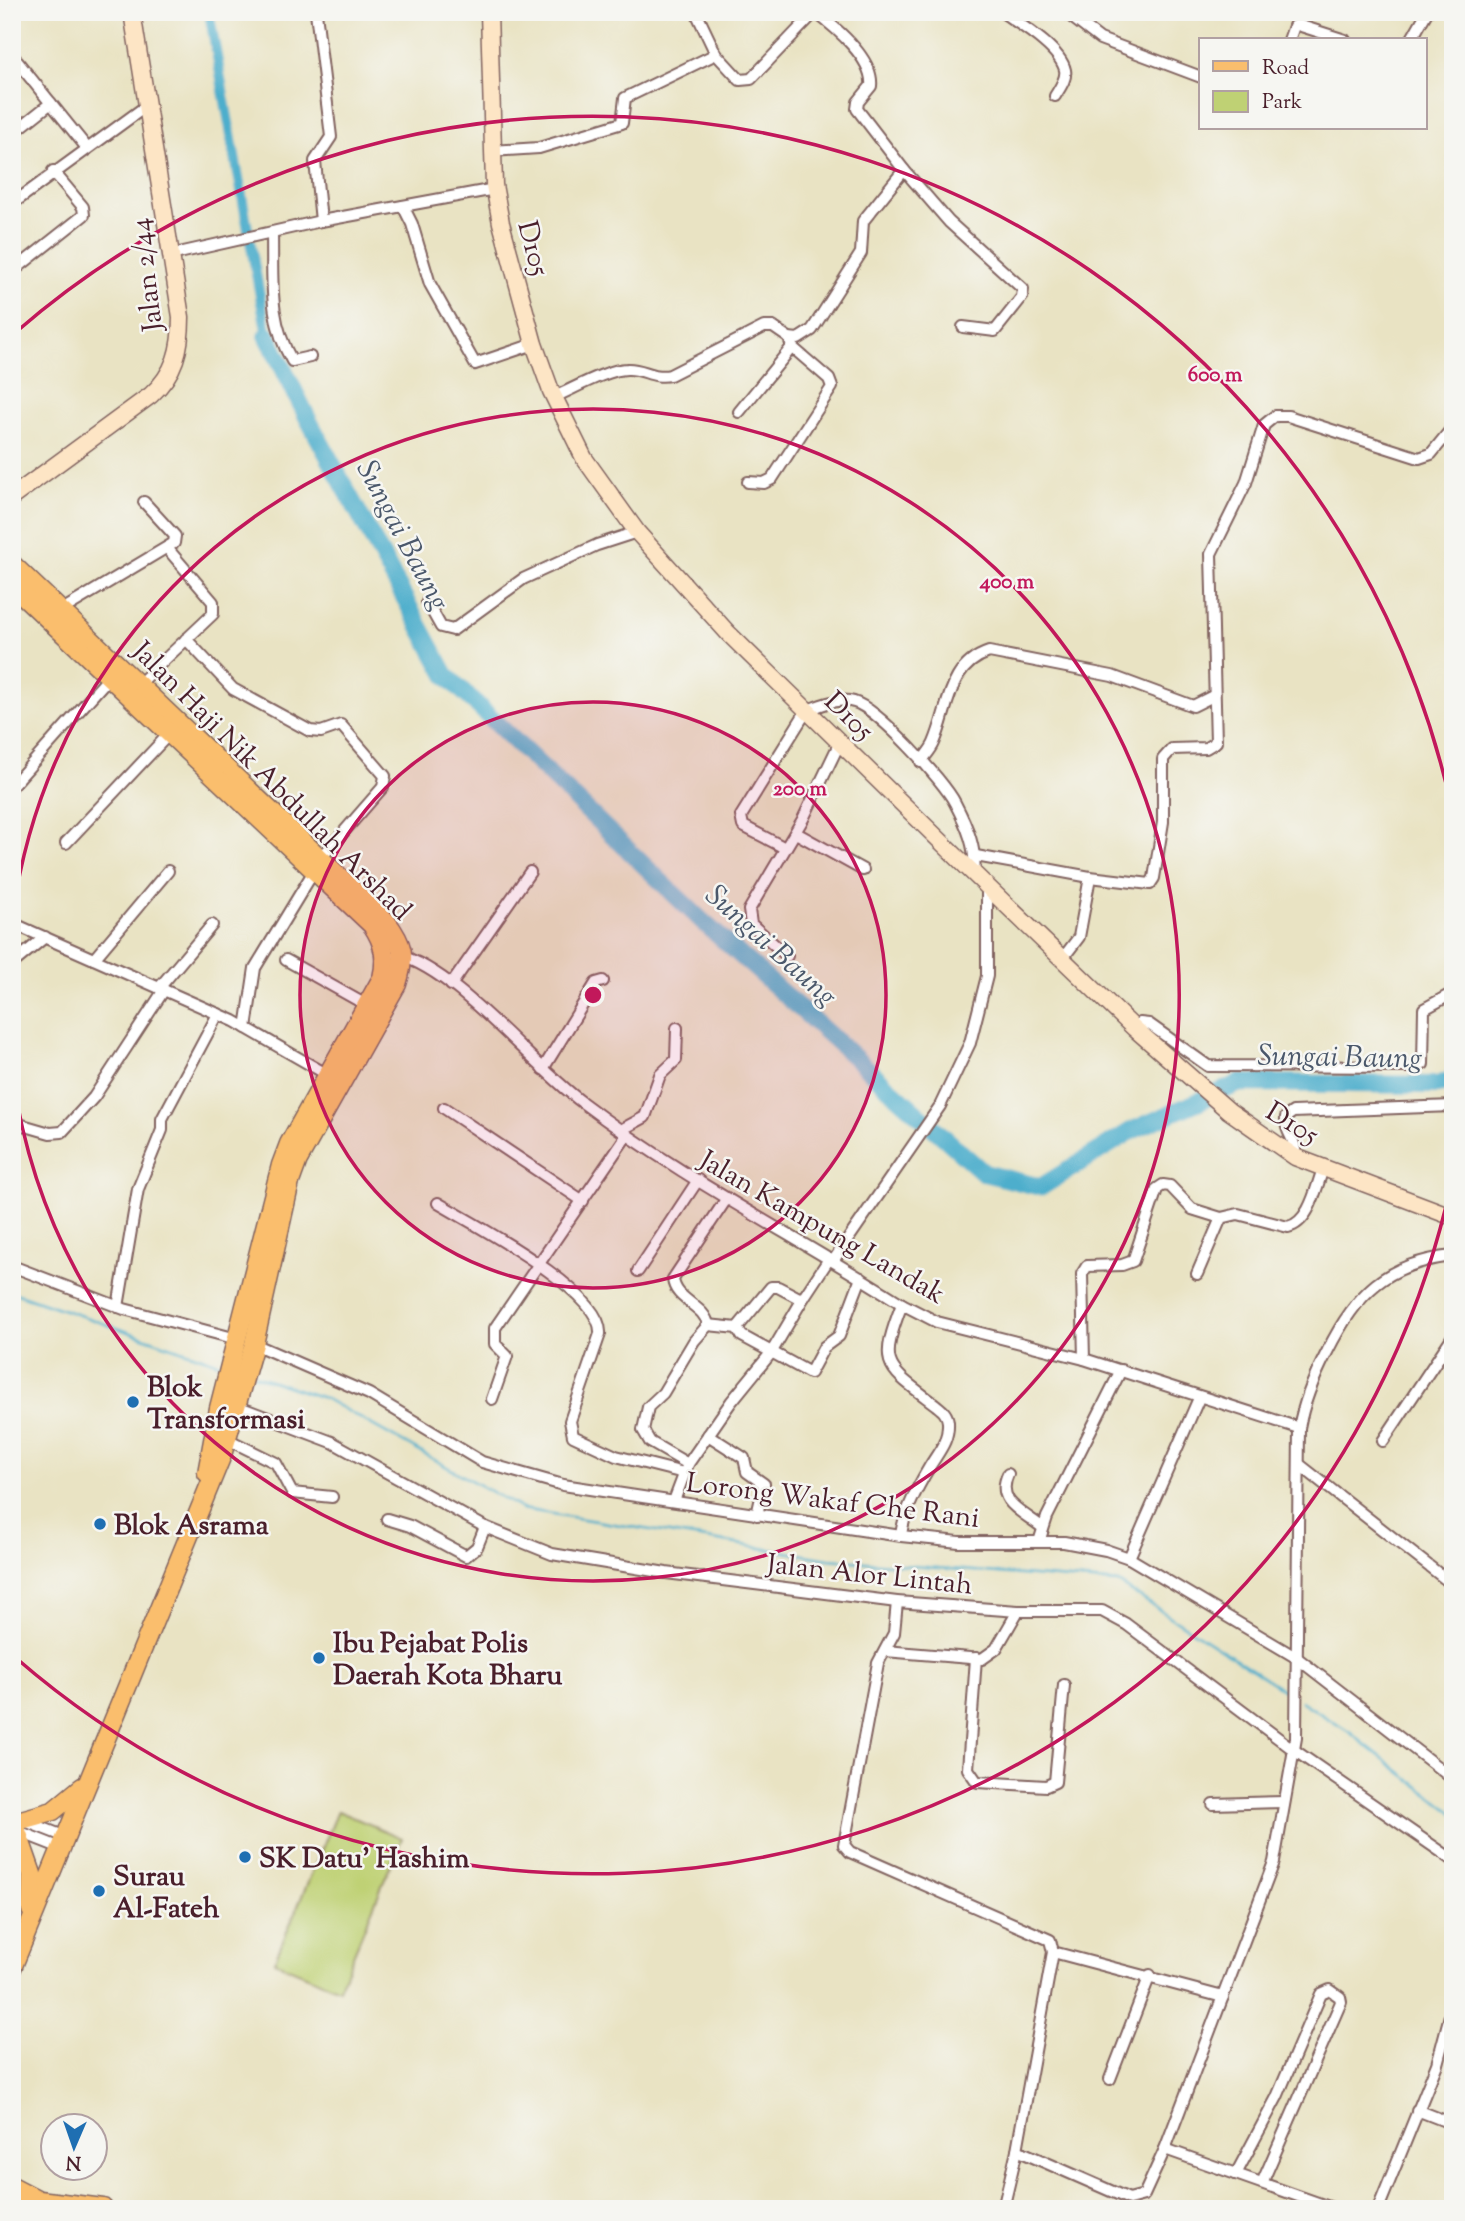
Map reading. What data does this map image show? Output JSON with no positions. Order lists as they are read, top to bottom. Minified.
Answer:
{"streets":{"main road":["Jalan Haji Nik Abdullah Arshad"],"street":["D105","Jalan 2/44","Jalan Kampung Landak","Lorong Wakaf Che Rani","Jalan Alor Lintah"]},"crossings":[["Jalan Haji Nik Abdullah Arshad","Jalan Kampung Landak"],["Jalan Haji Nik Abdullah Arshad","Lorong Wakaf Che Rani"],["Jalan Haji Nik Abdullah Arshad","Jalan Alor Lintah"]],"water":["Sungai Baung"],"places":["Blok Transformasi","Blok Asrama","Ibu Pejabat Polis Daerah Kota Bharu","SK Datu' Hashim","Surau Al-Fateh"],"legend":["Road","Park"],"north":"bottom","rings":["600 m","400 m","200 m"]}
